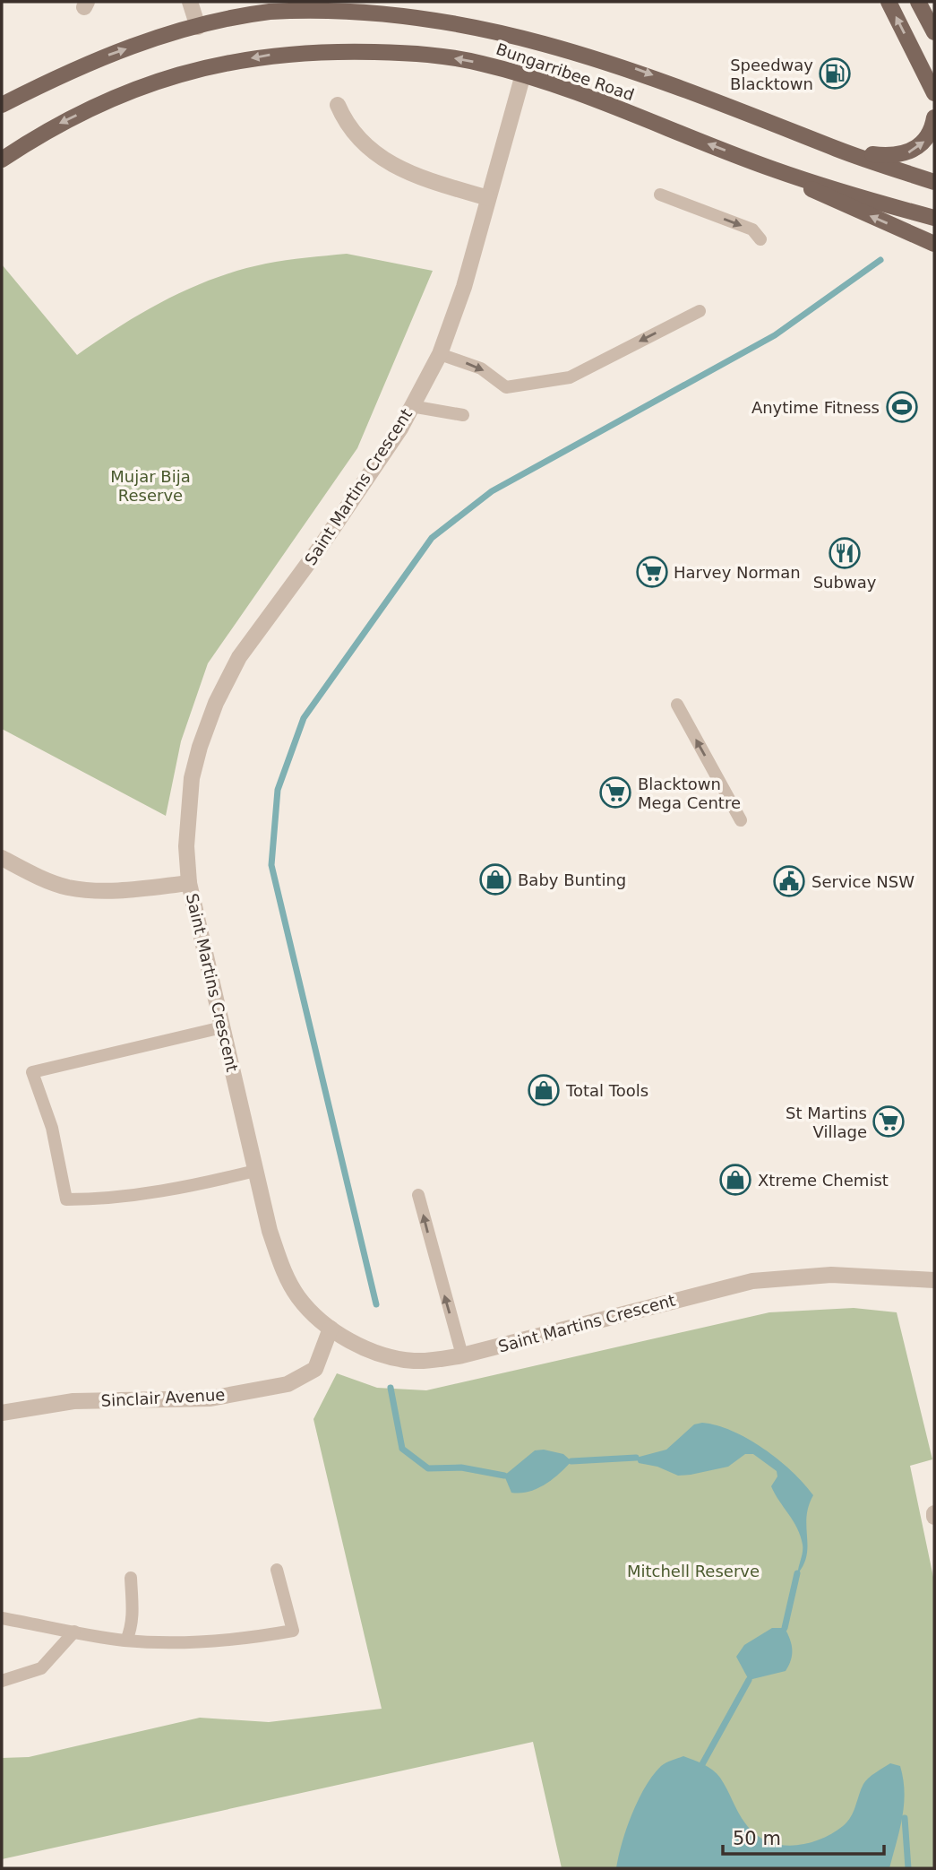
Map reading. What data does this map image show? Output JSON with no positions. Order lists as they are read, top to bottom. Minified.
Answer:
{"streets":{"main road":["Bungarribee Road"],"street":["Saint Martins Crescent","Sinclair Avenue"]},"crossings":[["Bungarribee Road","Saint Martins Crescent"],["Saint Martins Crescent","Sinclair Avenue"]],"parks":["Mujar Bija Reserve","Mitchell Reserve"],"places":{"fuel station":["Speedway Blacktown"],"sports":["Anytime Fitness"],"restaurant":["Subway"],"supermarket":["Harvey Norman","Blacktown Mega Centre","St Martins Village"],"shop":["Baby Bunting","Total Tools","Xtreme Chemist"],"public building":["Service NSW"]},"scale_bar":"50 m"}
